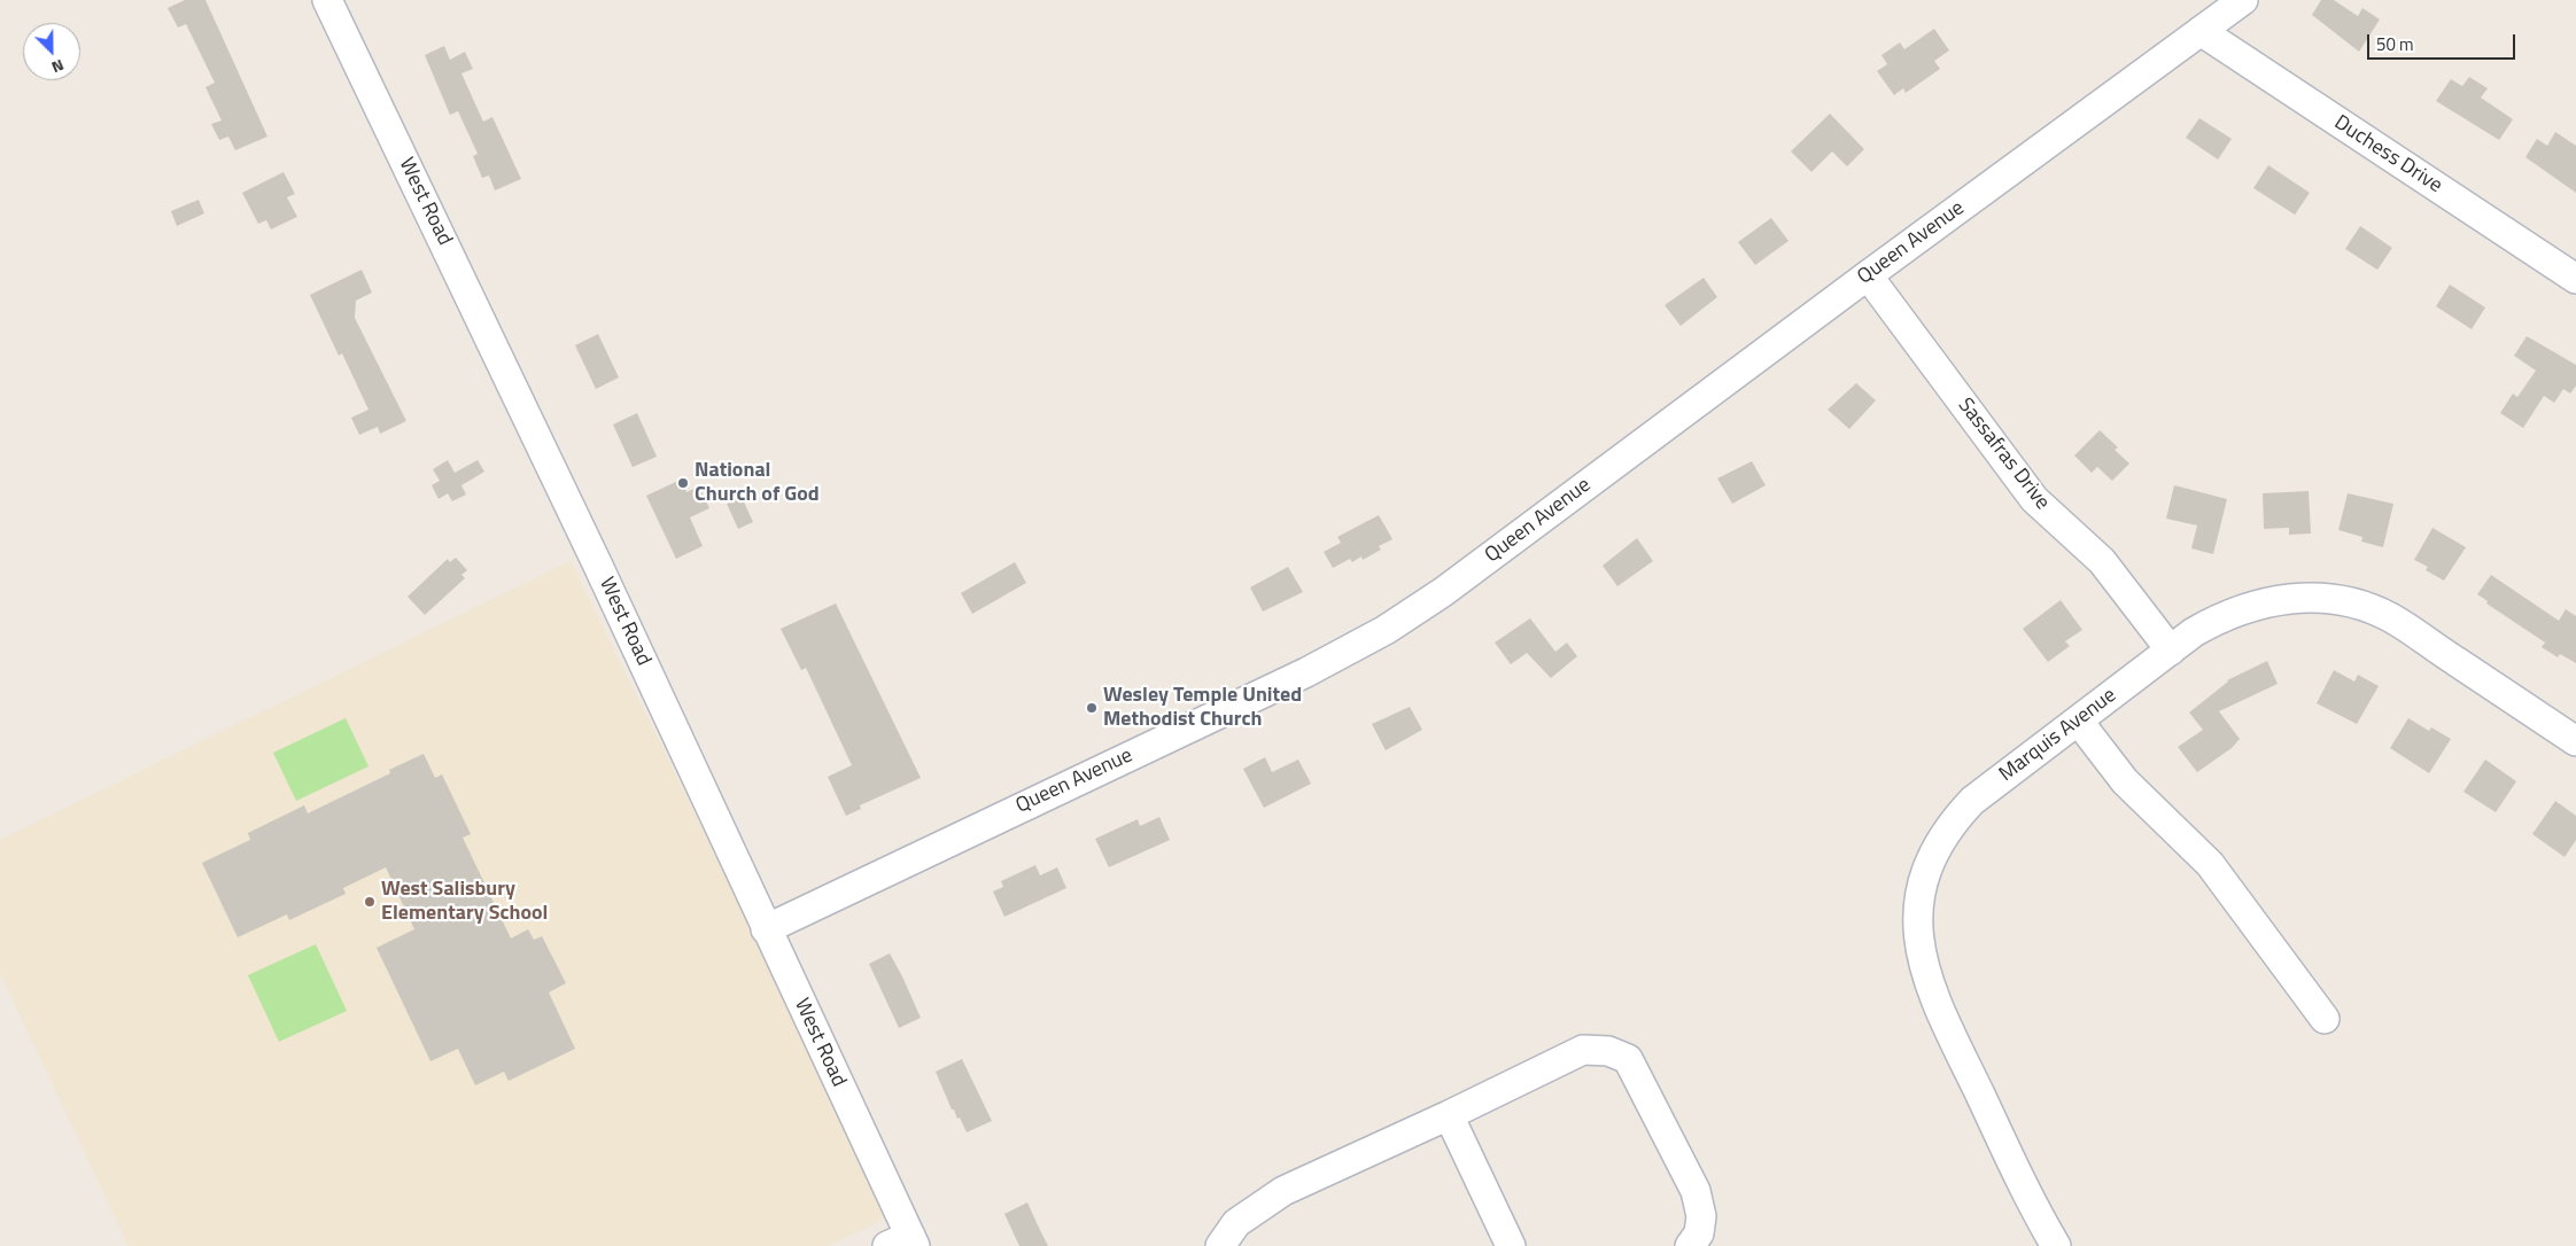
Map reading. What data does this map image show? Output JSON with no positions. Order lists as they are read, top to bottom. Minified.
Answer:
{"streets":{"street":["Duchess Drive","West Road","Queen Avenue","Sassafras Drive","Marquis Avenue"]},"crossings":[["Duchess Drive","Queen Avenue"],["West Road","Queen Avenue"],["Queen Avenue","Sassafras Drive"],["Sassafras Drive","Marquis Avenue"]],"places":["National Church of God","Wesley Temple United Methodist Church","West Salisbury Elementary School"],"scale_bar":"50 m","north":"bottom right"}
